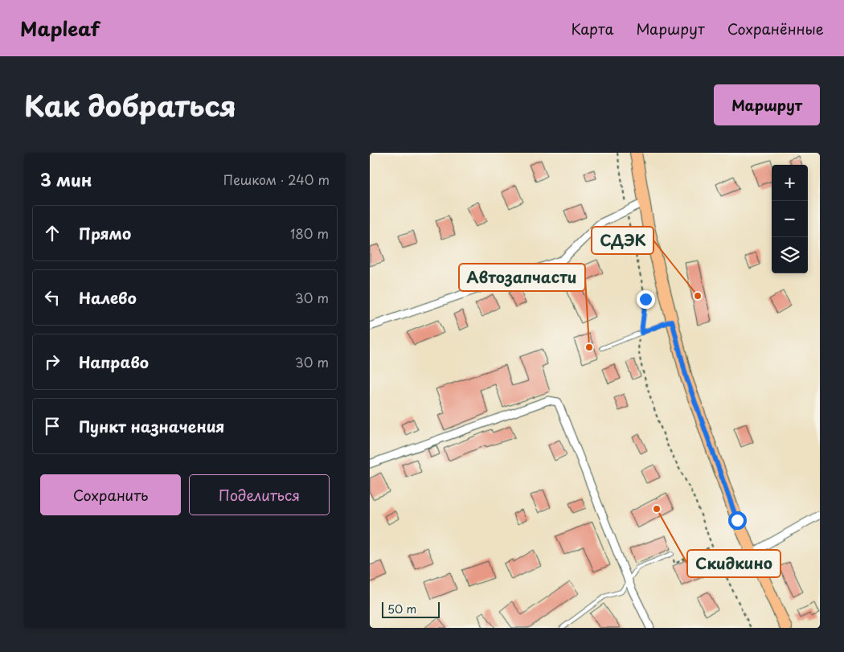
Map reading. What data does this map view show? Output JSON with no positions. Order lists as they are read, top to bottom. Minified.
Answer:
{"places":["СДЭК","Автозапчасти","Скидкино"],"scale_bar":"50 m","page":{"header":"Mapleaf","nav":["Карта","Маршрут","Сохранённые"],"title":"Как добраться","buttons":["Маршрут",["Сохранить","Поделиться"]],"heading":["3 мин","Пешком · 240 m"],"map_buttons":["+","−"],"list":[["Прямо","180 m"],["Налево","30 m"],["Направо","30 m"],"Пункт назначения"],"scale":"50 m"}}
